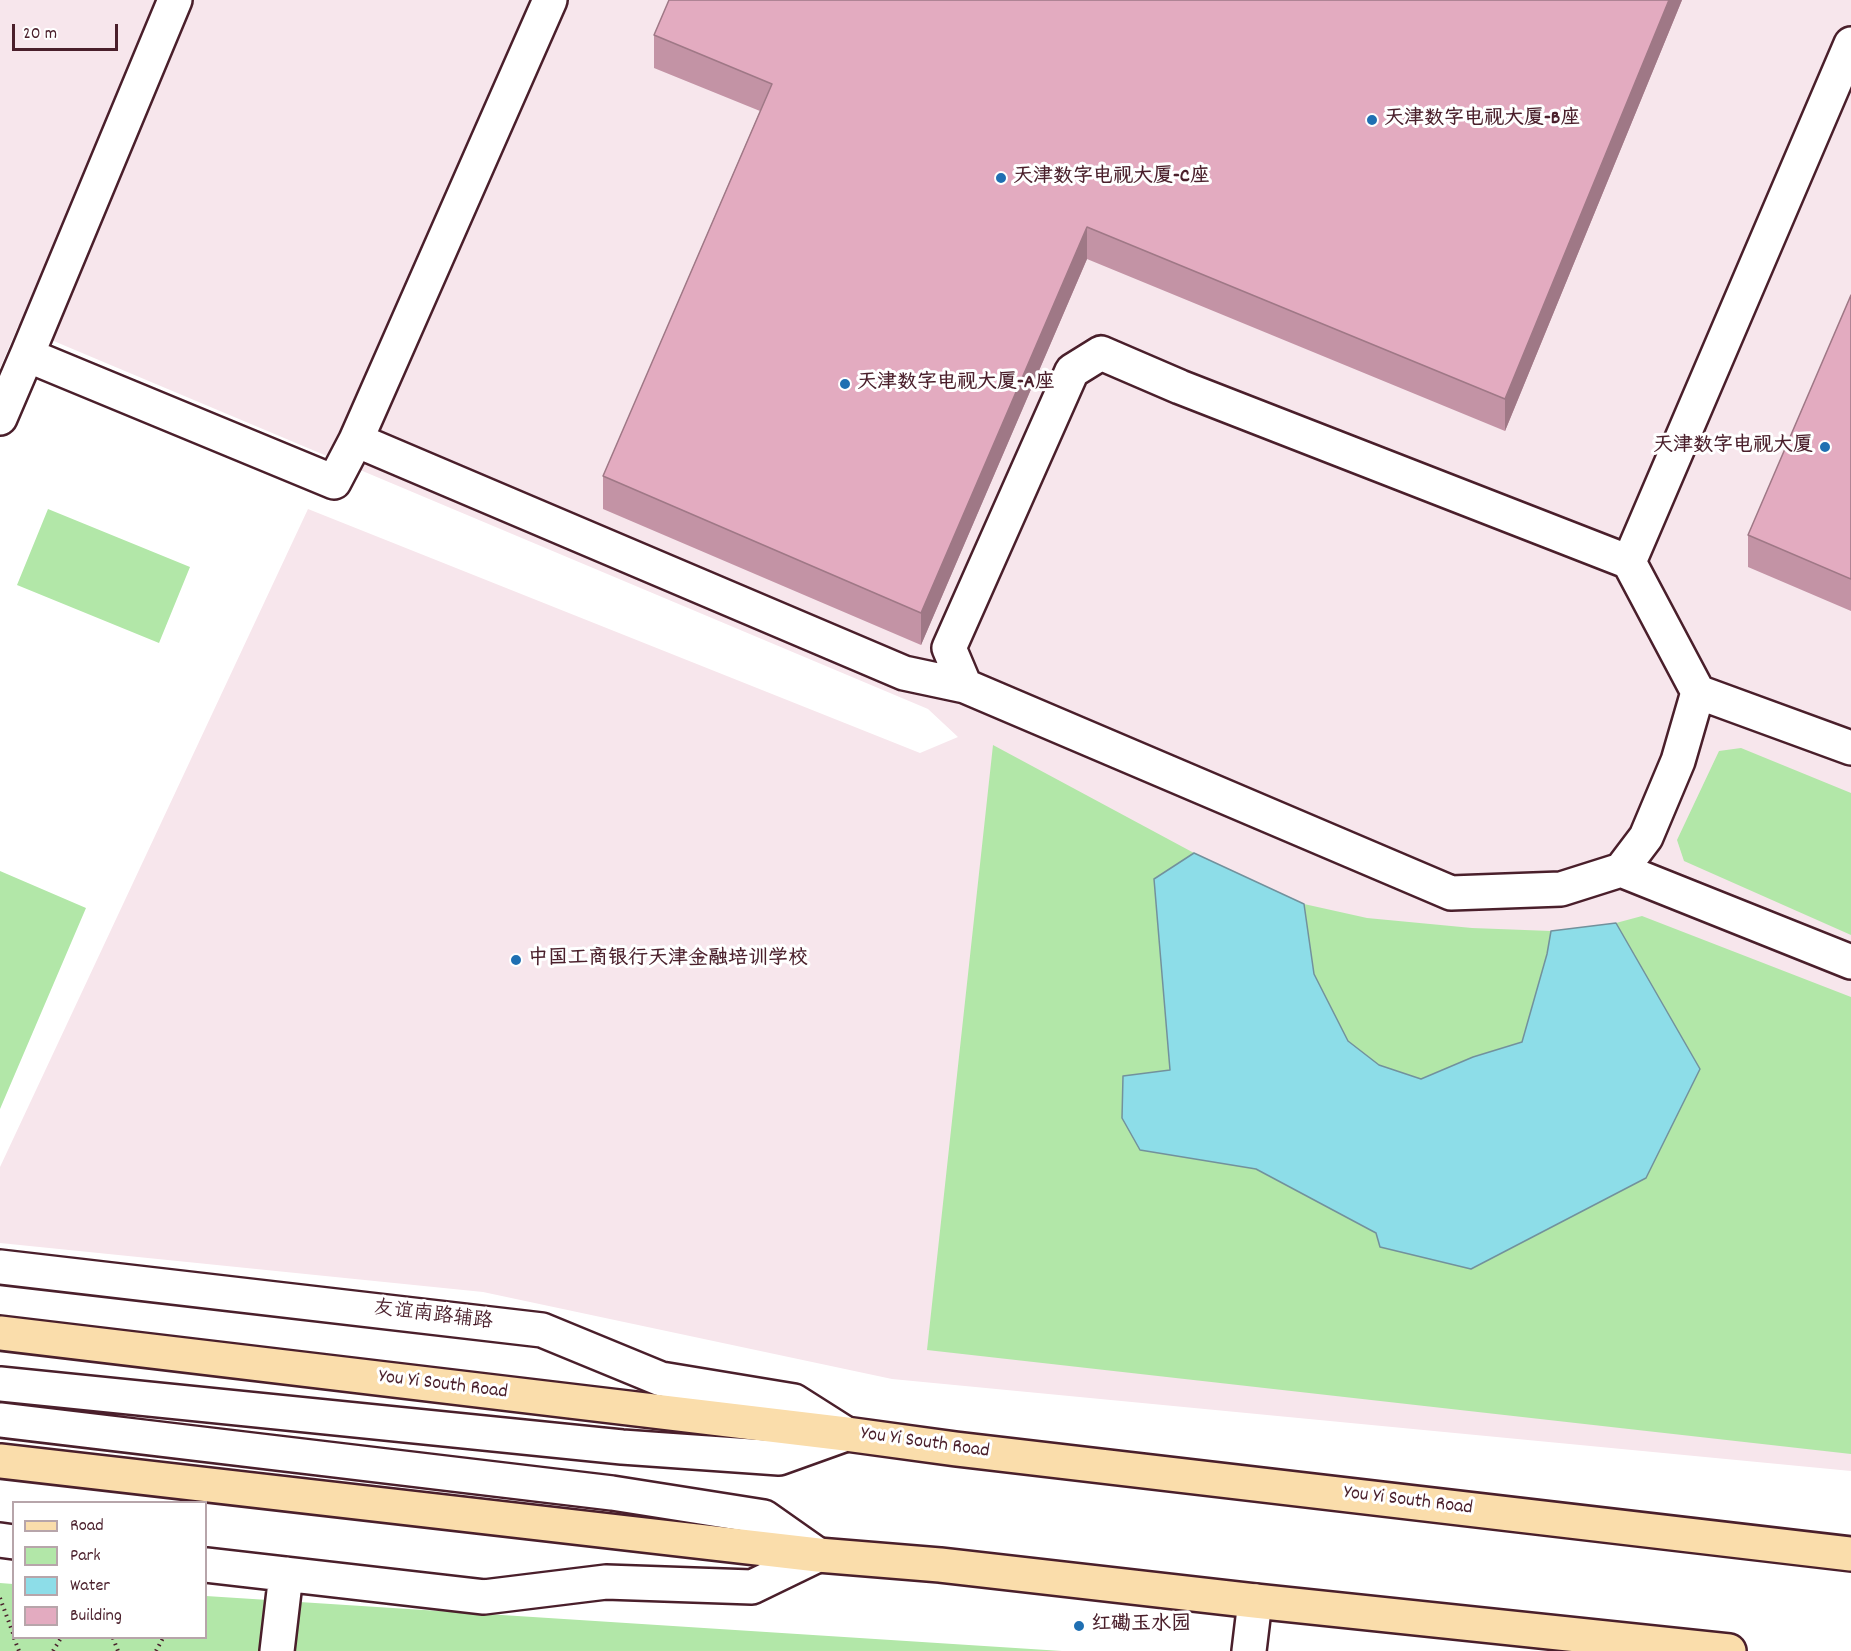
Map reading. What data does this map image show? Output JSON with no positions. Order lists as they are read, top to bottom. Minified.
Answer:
{"streets":{"main road":["You Yi South Road"],"street":["友谊南路辅路"]},"crossings":[["友谊南路辅路","You Yi South Road"]],"places":["天津数字电视大厦-B座","天津数字电视大厦-C座","天津数字电视大厦-A座","天津数字电视大厦","中国工商银行天津金融培训学校","红磡玉水园"],"legend":["Road","Park","Water","Building"],"scale_bar":"20 m"}
